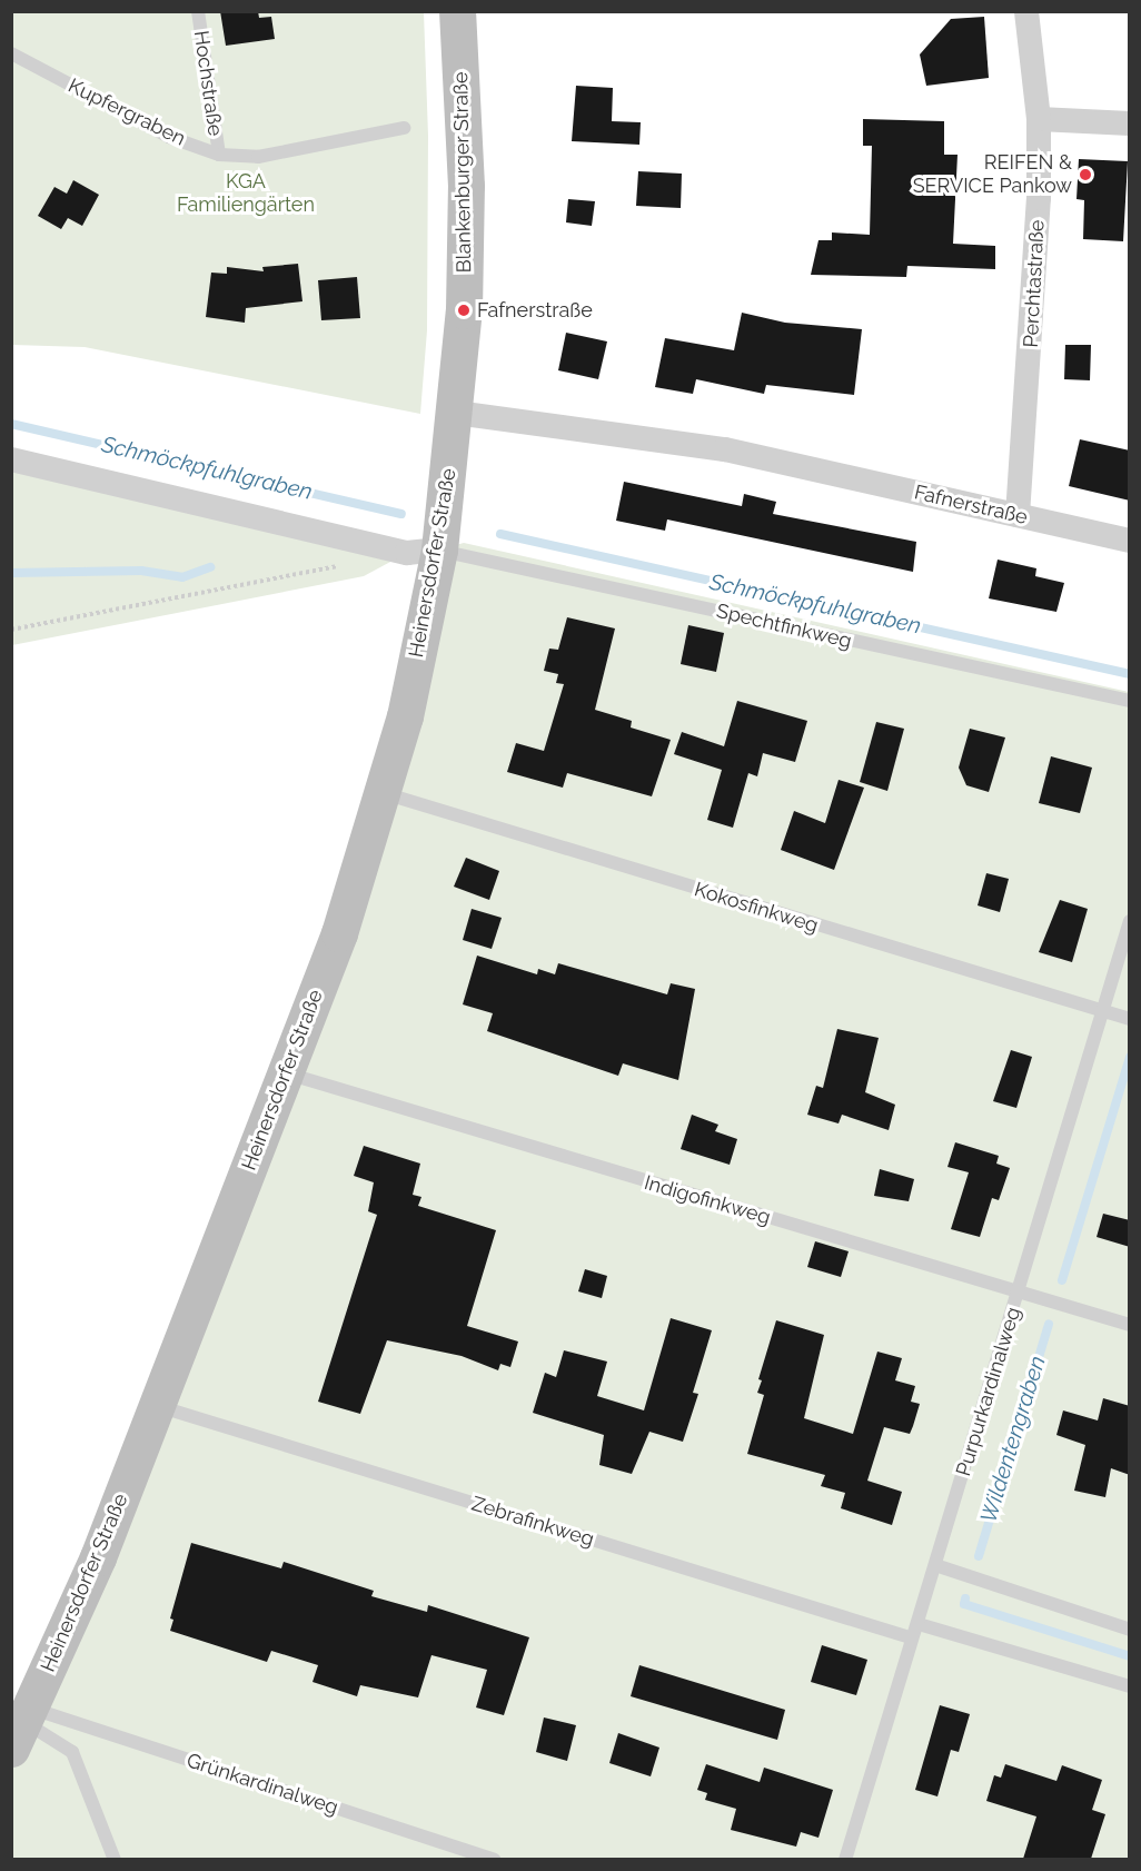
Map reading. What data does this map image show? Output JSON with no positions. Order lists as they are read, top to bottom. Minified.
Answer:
{"streets":{"main road":["Blankenburger Straße","Heinersdorfer Straße"],"street":["Perchtastraße","Fafnerstraße"],"lane":["Hochstraße","Kupfergraben","Spechtfinkweg","Kokosfinkweg","Indigofinkweg","Purpurkardinalweg","Zebrafinkweg","Grünkardinalweg"]},"crossings":[["Hochstraße","Kupfergraben"],["Blankenburger Straße","Fafnerstraße"],["Blankenburger Straße","Heinersdorfer Straße"],["Perchtastraße","Fafnerstraße"],["Fafnerstraße","Heinersdorfer Straße"],["Heinersdorfer Straße","Spechtfinkweg"],["Heinersdorfer Straße","Kokosfinkweg"],["Heinersdorfer Straße","Indigofinkweg"],["Heinersdorfer Straße","Zebrafinkweg"],["Heinersdorfer Straße","Grünkardinalweg"],["Kokosfinkweg","Purpurkardinalweg"],["Indigofinkweg","Purpurkardinalweg"],["Purpurkardinalweg","Zebrafinkweg"]],"water":["Schmöckpfuhlgraben","Wildentengraben"],"parks":["KGA Familiengärten"],"places":["REIFEN & SERVICE Pankow","Fafnerstraße"]}
